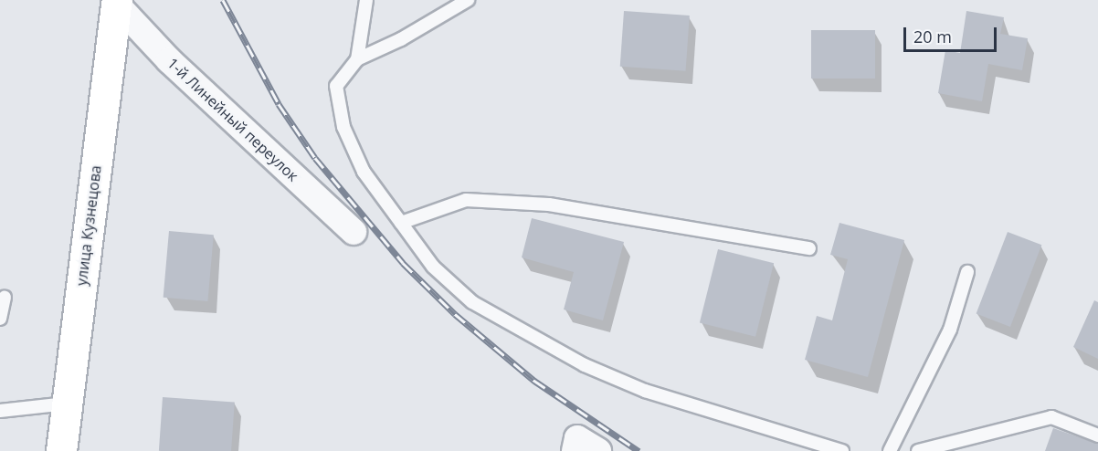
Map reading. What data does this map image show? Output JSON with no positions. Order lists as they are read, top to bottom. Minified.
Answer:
{"streets":{"main road":["улица Кузнецова"],"street":["1-й Линейный переулок"]},"crossings":[["1-й Линейный переулок","улица Кузнецова"]],"scale_bar":"20 m"}
